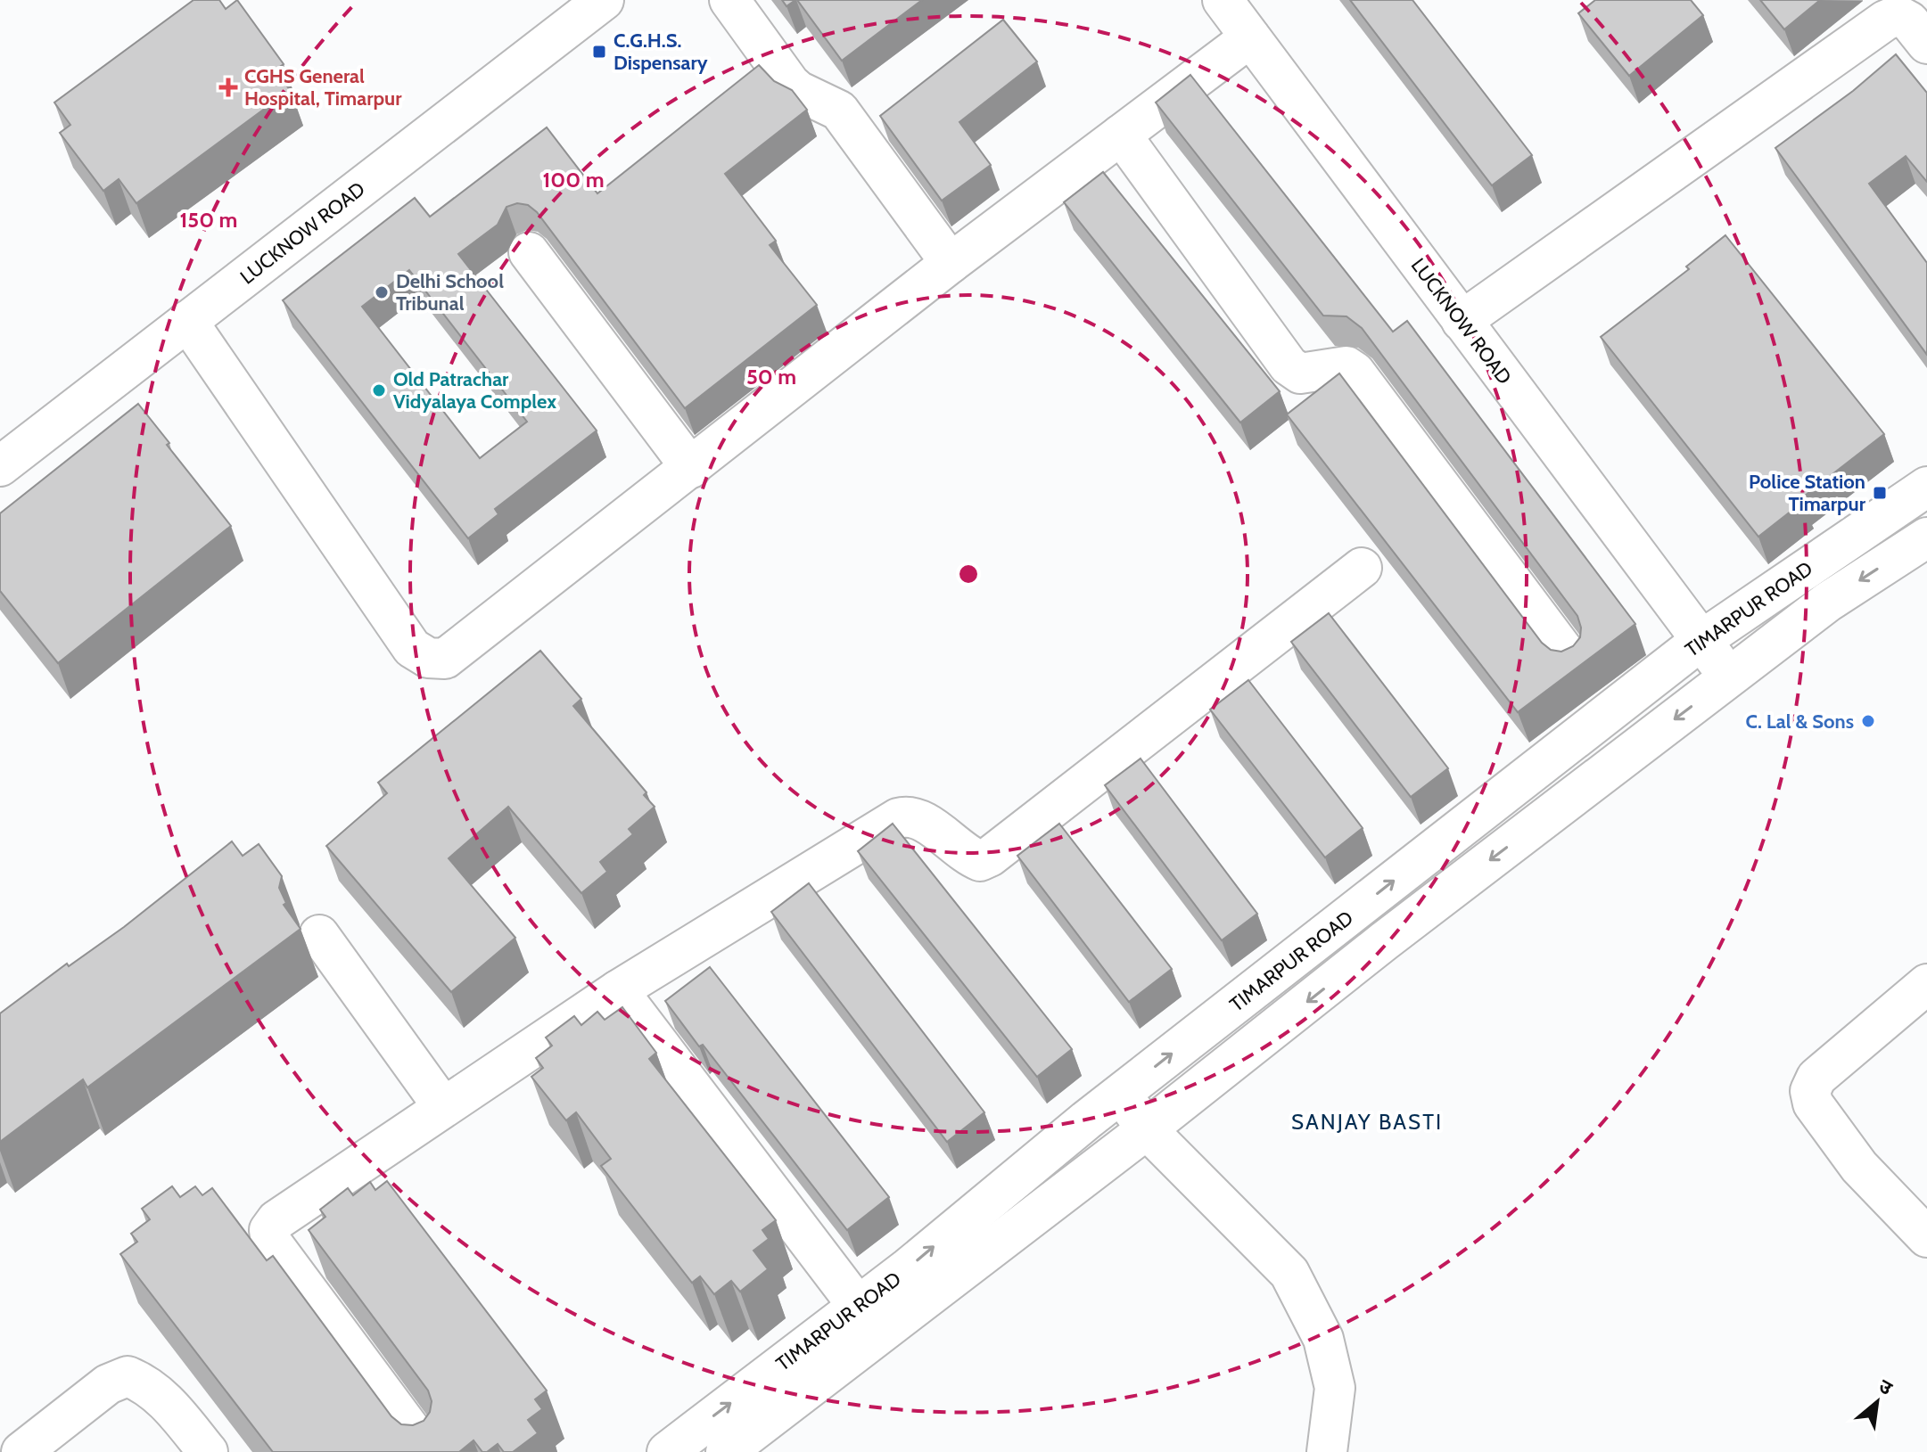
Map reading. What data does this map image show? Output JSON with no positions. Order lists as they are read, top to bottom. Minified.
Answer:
{"streets":{"street":["LUCKNOW ROAD","TIMARPUR ROAD"]},"crossings":[["LUCKNOW ROAD","TIMARPUR ROAD"]],"districts":["SANJAY BASTI"],"places":{"transit":["C.G.H.S. Dispensary","Police Station Timarpur"],"health":["CGHS General Hospital, Timarpur"],"other":["Delhi School Tribunal","Old Patrachar Vidyalaya Complex","C. Lal & Sons"]},"north":"top right","rings":["100 m","150 m","50 m"]}
